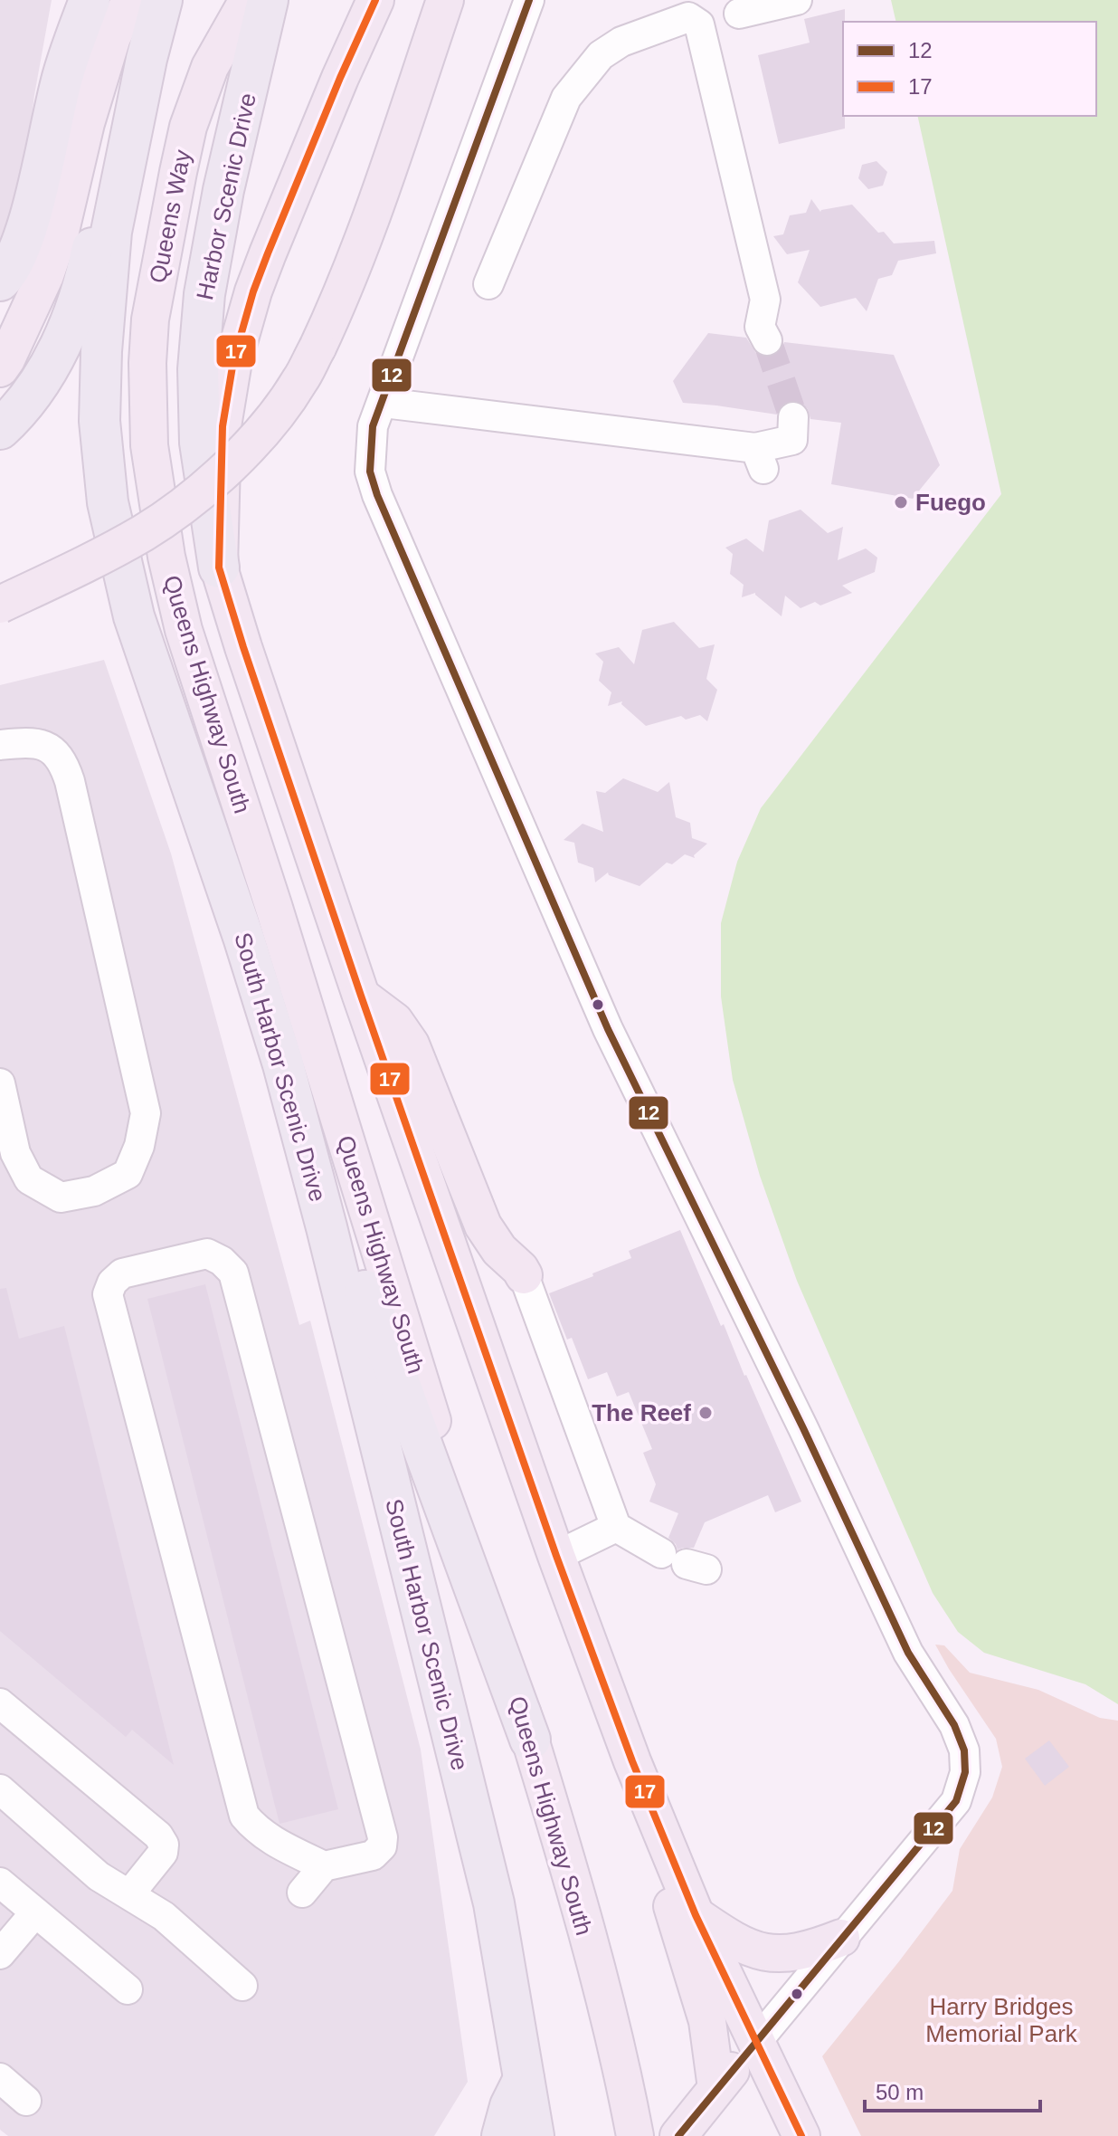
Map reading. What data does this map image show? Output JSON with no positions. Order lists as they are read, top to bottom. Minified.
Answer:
{"streets":{"highway":["Harbor Scenic Drive","South Harbor Scenic Drive"],"main road":["Queens Way","Queens Highway South"]},"crossings":[["Queens Way","Queens Highway South"]],"parks":["Harry Bridges Memorial Park"],"places":["Fuego","The Reef"],"lines":["transit line 12","transit line 17"],"legend":["12","17"],"scale_bar":"50 m"}
